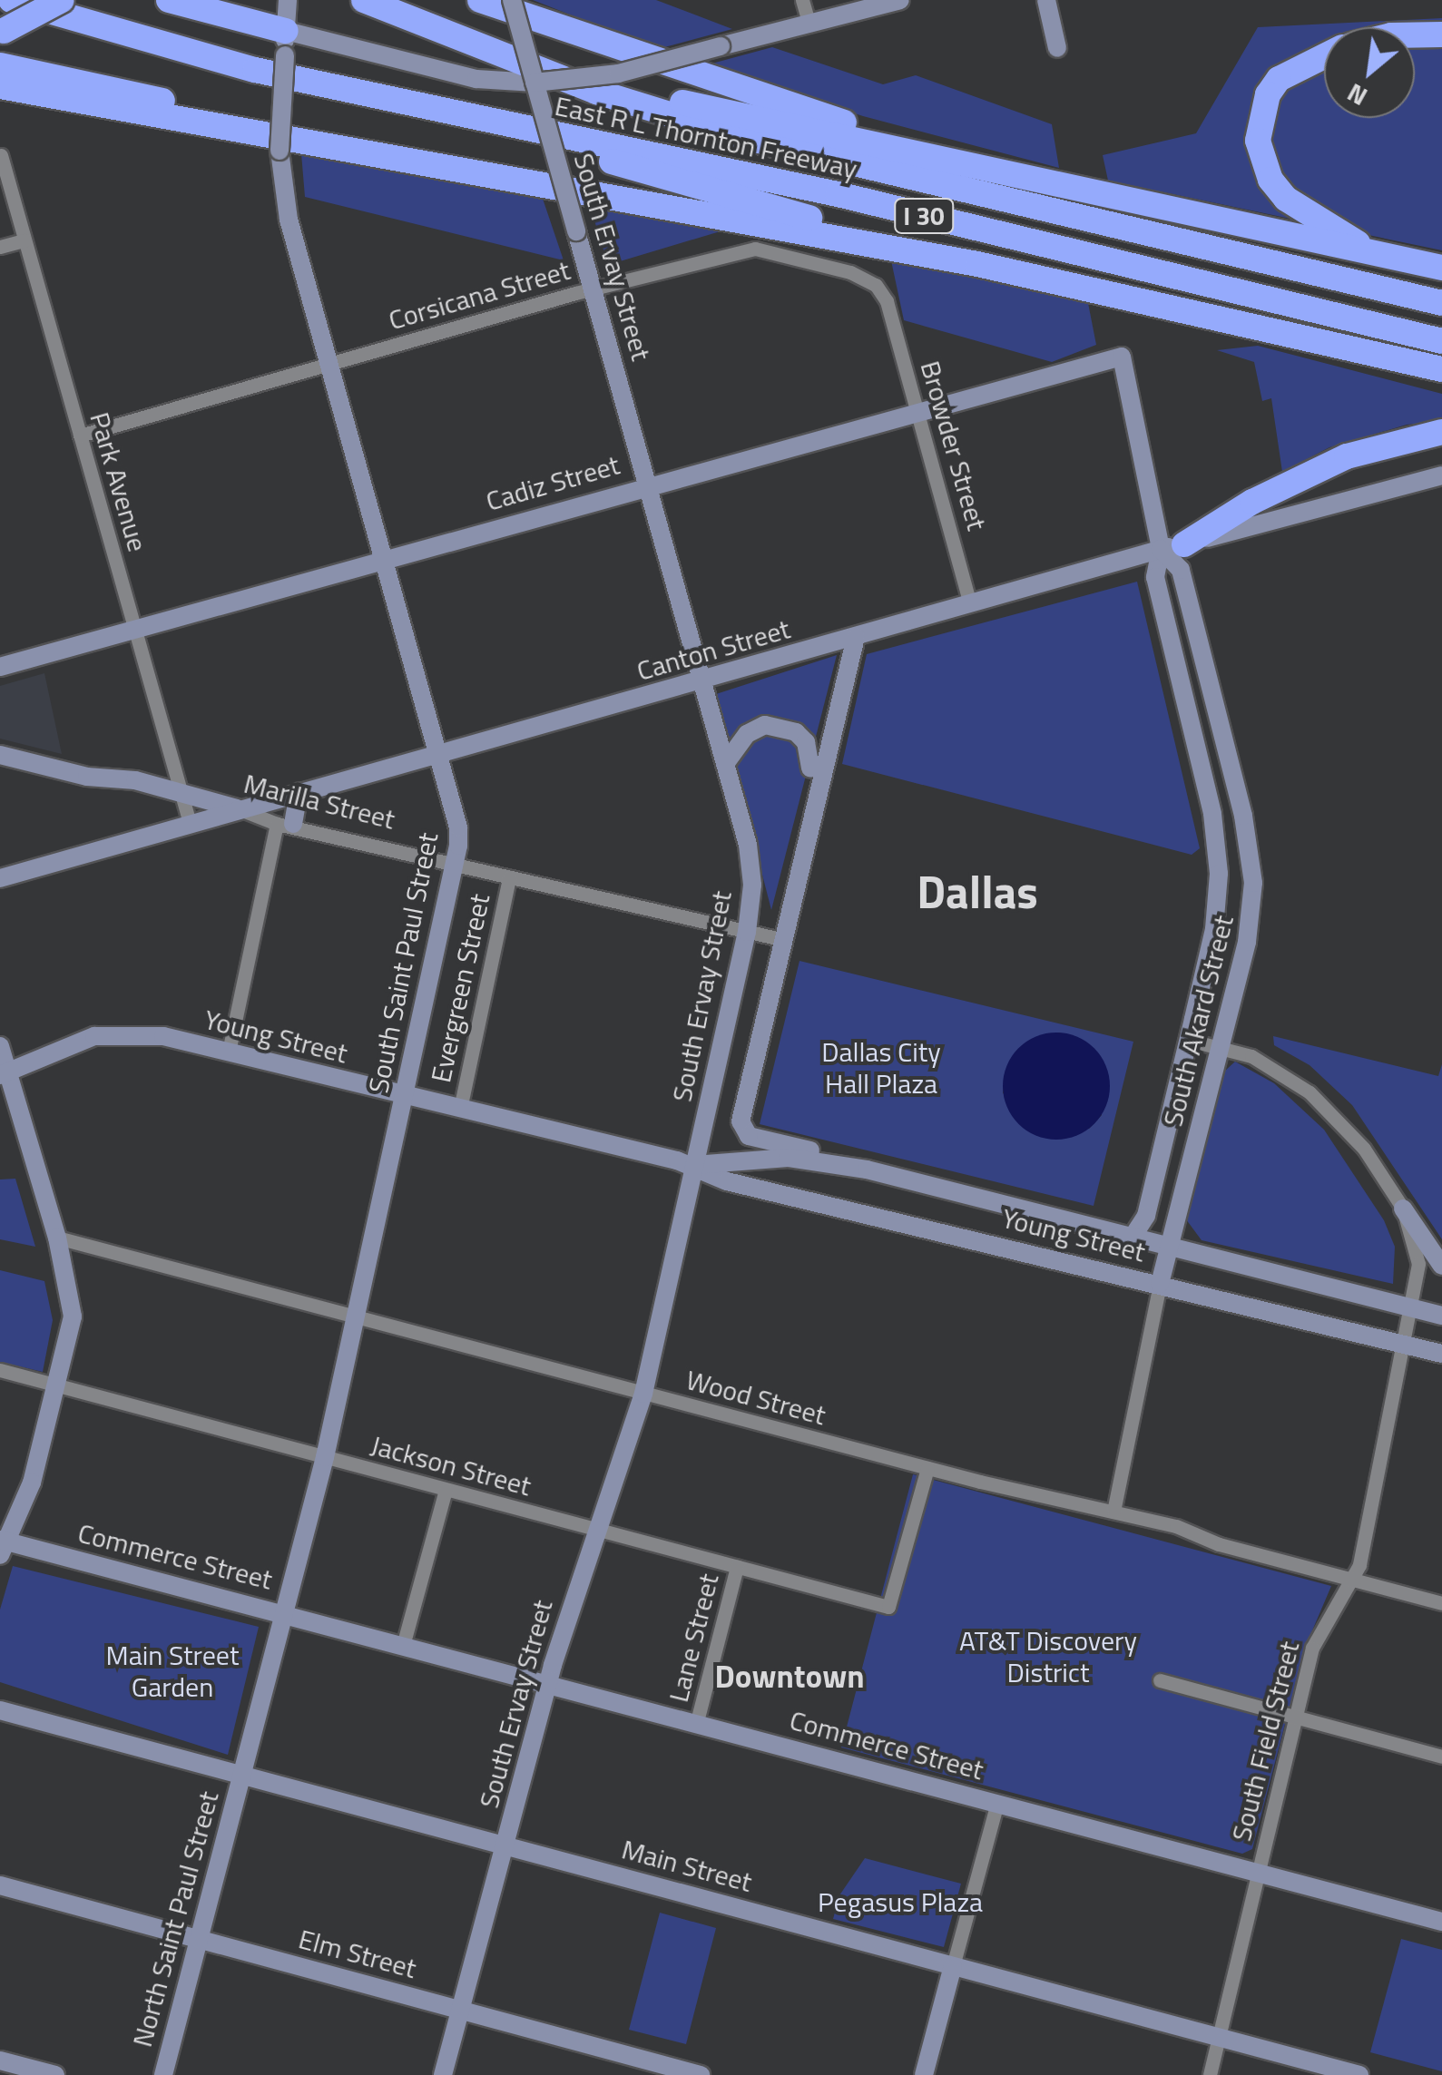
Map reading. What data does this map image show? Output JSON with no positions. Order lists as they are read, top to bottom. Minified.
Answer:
{"streets":{"highway":["East R L Thornton Freeway","I 30"],"main road":["South Ervay Street","Cadiz Street","Canton Street","Marilla Street","South Saint Paul Street","South Akard Street","Young Street","Commerce Street","Main Street","North Saint Paul Street","Elm Street"],"street":["Corsicana Street","Browder Street","Park Avenue","Evergreen Street","Wood Street","Jackson Street","Lane Street","South Field Street"]},"crossings":[["South Ervay Street","Corsicana Street"],["South Ervay Street","Cadiz Street"],["South Ervay Street","Canton Street"],["South Ervay Street","Marilla Street"],["South Ervay Street","Young Street"],["South Ervay Street","Wood Street"],["South Ervay Street","Jackson Street"],["South Ervay Street","Commerce Street"],["South Ervay Street","Main Street"],["South Ervay Street","Elm Street"],["Corsicana Street","Browder Street"],["Corsicana Street","Park Avenue"],["Corsicana Street","South Saint Paul Street"],["Browder Street","Cadiz Street"],["Browder Street","Canton Street"],["Park Avenue","Cadiz Street"],["Park Avenue","Canton Street"],["Park Avenue","Marilla Street"],["Cadiz Street","South Saint Paul Street"],["Cadiz Street","South Akard Street"],["Canton Street","Marilla Street"],["Canton Street","South Saint Paul Street"],["Canton Street","South Akard Street"],["Marilla Street","South Saint Paul Street"],["Marilla Street","Evergreen Street"],["South Saint Paul Street","Young Street"],["South Saint Paul Street","Wood Street"],["South Saint Paul Street","Jackson Street"],["South Saint Paul Street","Commerce Street"],["South Saint Paul Street","Main Street"],["South Saint Paul Street","North Saint Paul Street"],["Evergreen Street","Young Street"],["South Akard Street","Young Street"],["South Akard Street","Wood Street"],["Young Street","South Field Street"],["Wood Street","Jackson Street"],["Wood Street","South Field Street"],["Jackson Street","Lane Street"],["Commerce Street","Lane Street"],["Commerce Street","South Field Street"],["South Field Street","Main Street"],["Main Street","North Saint Paul Street"],["North Saint Paul Street","Elm Street"]],"districts":["Dallas","Downtown"],"parks":["Dallas City Hall Plaza","AT&T Discovery District","Main Street Garden","Pegasus Plaza"],"north":"bottom left"}
